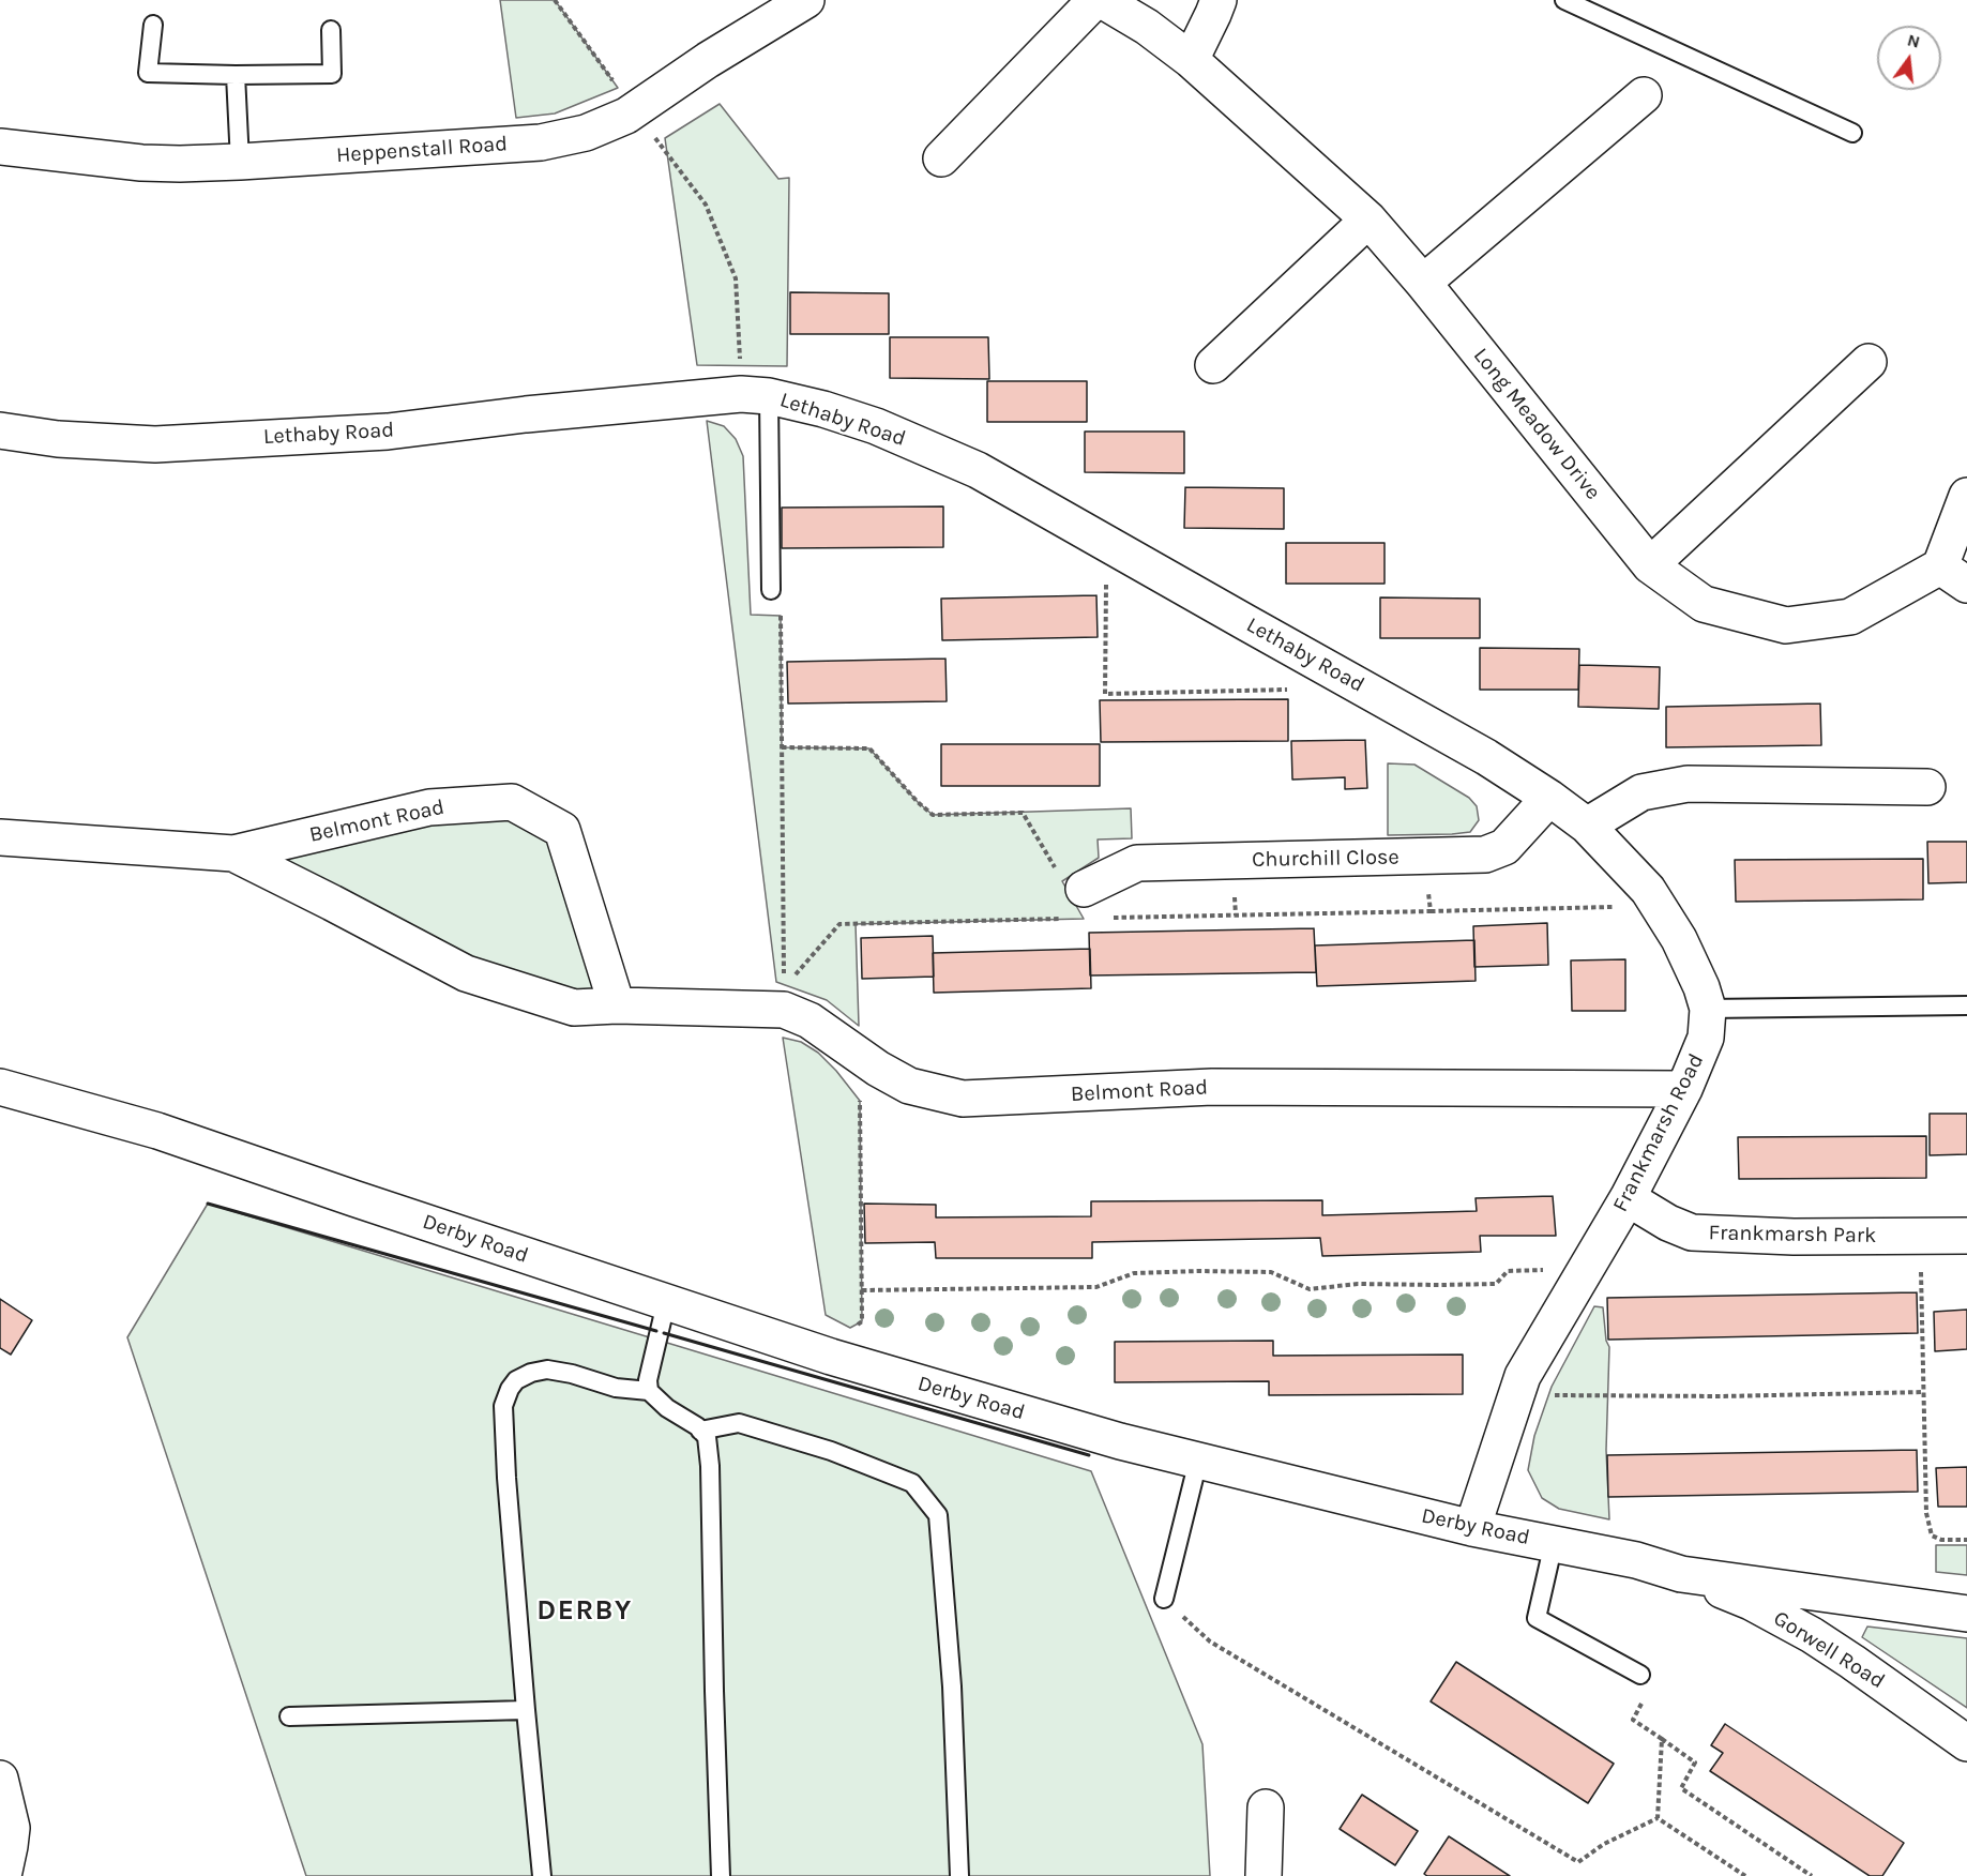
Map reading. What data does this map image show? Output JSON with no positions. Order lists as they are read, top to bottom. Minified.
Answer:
{"streets":{"street":["Heppenstall Road","Lethaby Road","Long Meadow Drive","Belmont Road","Churchill Close","Frankmarsh Road","Frankmarsh Park","Derby Road","Gorwell Road"]},"crossings":[["Lethaby Road","Churchill Close"],["Lethaby Road","Frankmarsh Road"],["Belmont Road","Frankmarsh Road"],["Frankmarsh Road","Frankmarsh Park"],["Frankmarsh Road","Derby Road"],["Derby Road","Gorwell Road"]],"districts":["DERBY"],"north":"top"}
